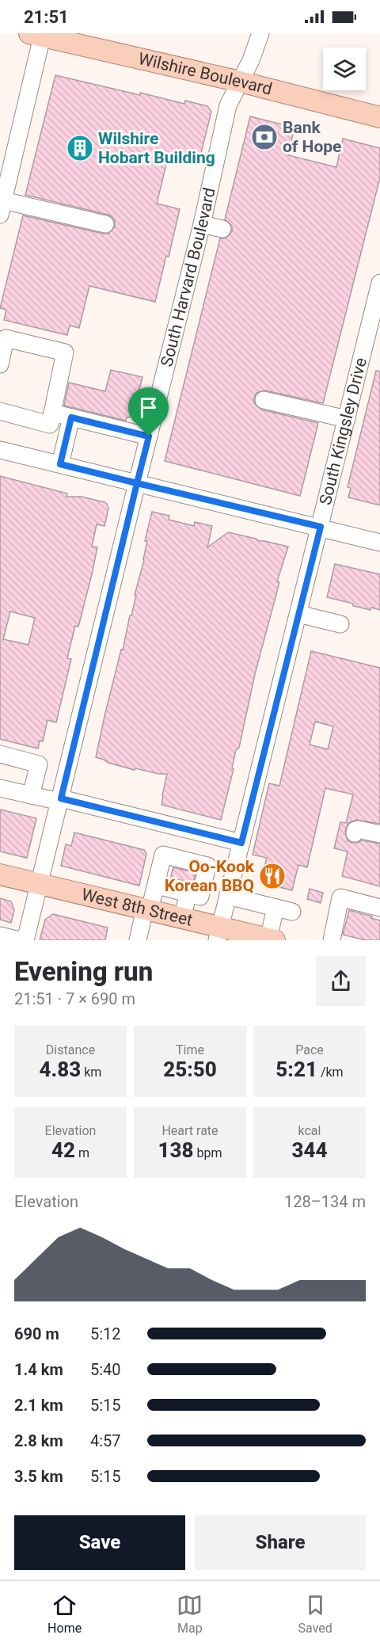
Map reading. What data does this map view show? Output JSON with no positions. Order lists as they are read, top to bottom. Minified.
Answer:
{"streets":{"main road":["Wilshire Boulevard","West 8th Street"],"street":["South Harvard Boulevard","South Kingsley Drive"]},"crossings":[["Wilshire Boulevard","South Harvard Boulevard"],["South Harvard Boulevard","West 8th Street"],["South Kingsley Drive","West 8th Street"]],"places":{"bank":["Bank of Hope"],"building":["Wilshire Hobart Building"],"restaurant":["Oo-Kook Korean BBQ"]},"page":{"status":"21:51","heading":["Evening run","21:51 · 7 × 690 m"],"stats":[["Distance","4.83 km"],["Time","25:50"],["Pace","5:21 /km"],["Elevation","42 m"],["Heart rate","138 bpm"],["kcal","344"]],"chart":["Elevation","128–134 m"],"list":[{"name":"690 m","note":"5:12"},{"name":"1.4 km","note":"5:40"},{"name":"2.1 km","note":"5:15"},{"name":"2.8 km","note":"4:57"},{"name":"3.5 km","note":"5:15"}],"buttons":["Save","Share"],"tabs":["Home","Map","Saved"]}}
